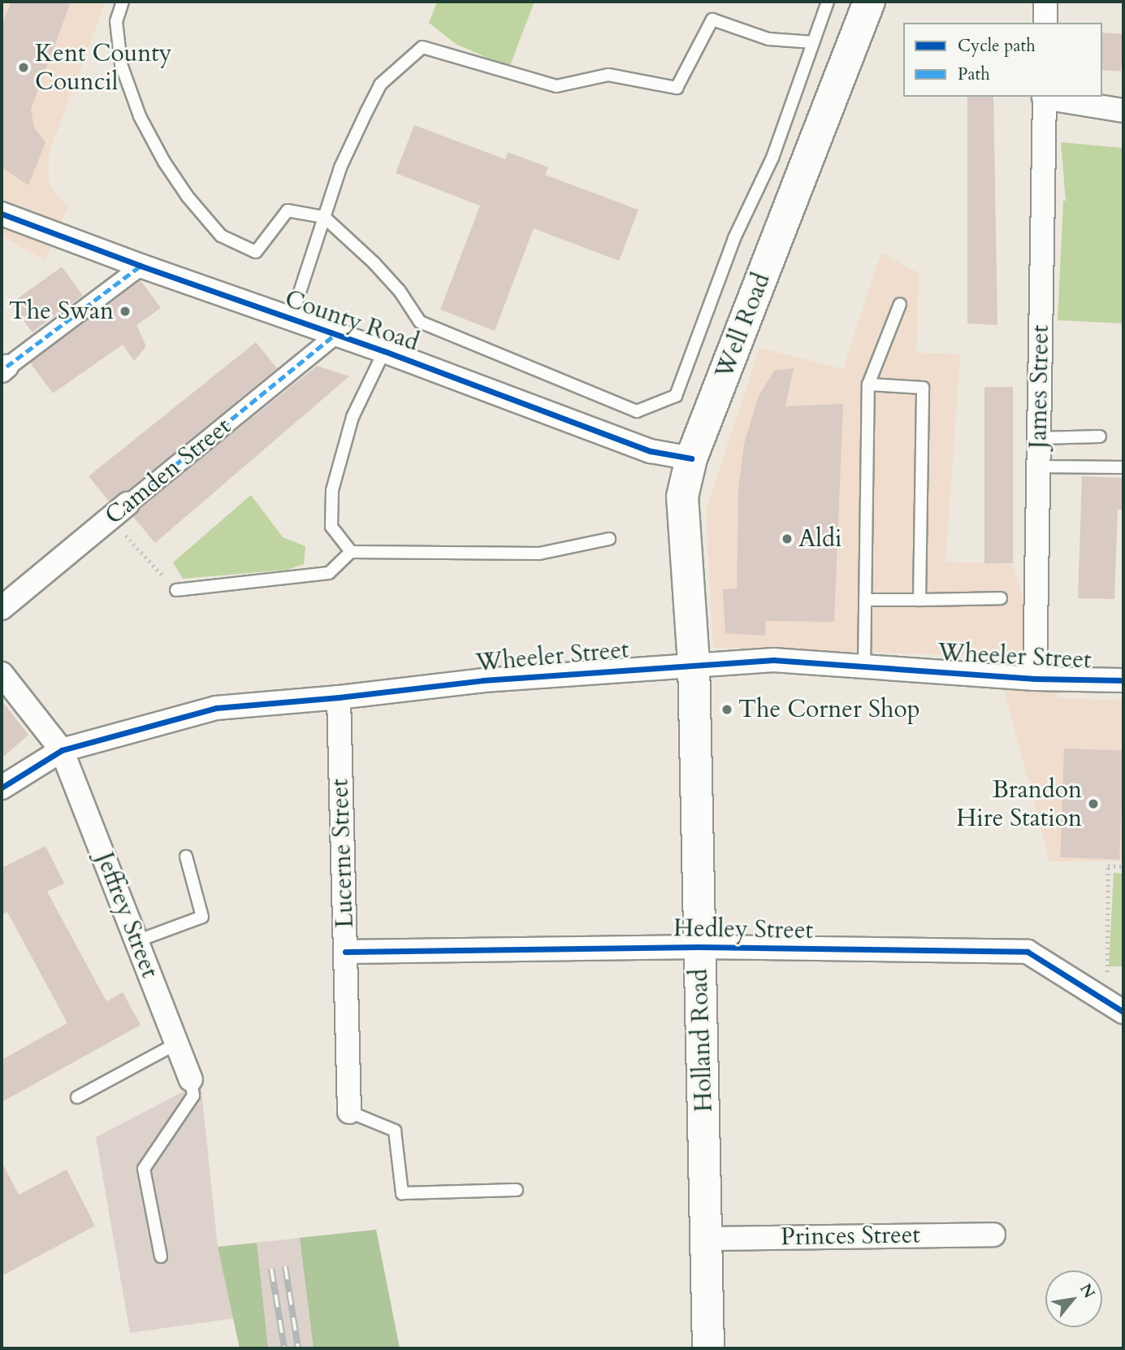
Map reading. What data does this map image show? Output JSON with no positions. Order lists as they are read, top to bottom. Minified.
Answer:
{"streets":{"main road":["Well Road","Holland Road"],"street":["County Road","James Street","Camden Street","Wheeler Street","Lucerne Street","Jeffrey Street","Hedley Street","Princes Street"]},"crossings":[["County Road","Well Road"],["County Road","Camden Street"],["Well Road","Wheeler Street"],["Well Road","Holland Road"],["James Street","Wheeler Street"],["Wheeler Street","Lucerne Street"],["Wheeler Street","Jeffrey Street"],["Wheeler Street","Holland Road"],["Lucerne Street","Hedley Street"],["Hedley Street","Holland Road"],["Holland Road","Princes Street"]],"places":["Kent County Council","The Swan","Aldi","The Corner Shop","Brandon Hire Station"],"legend":["Cycle path","Path"],"north":"top right"}
